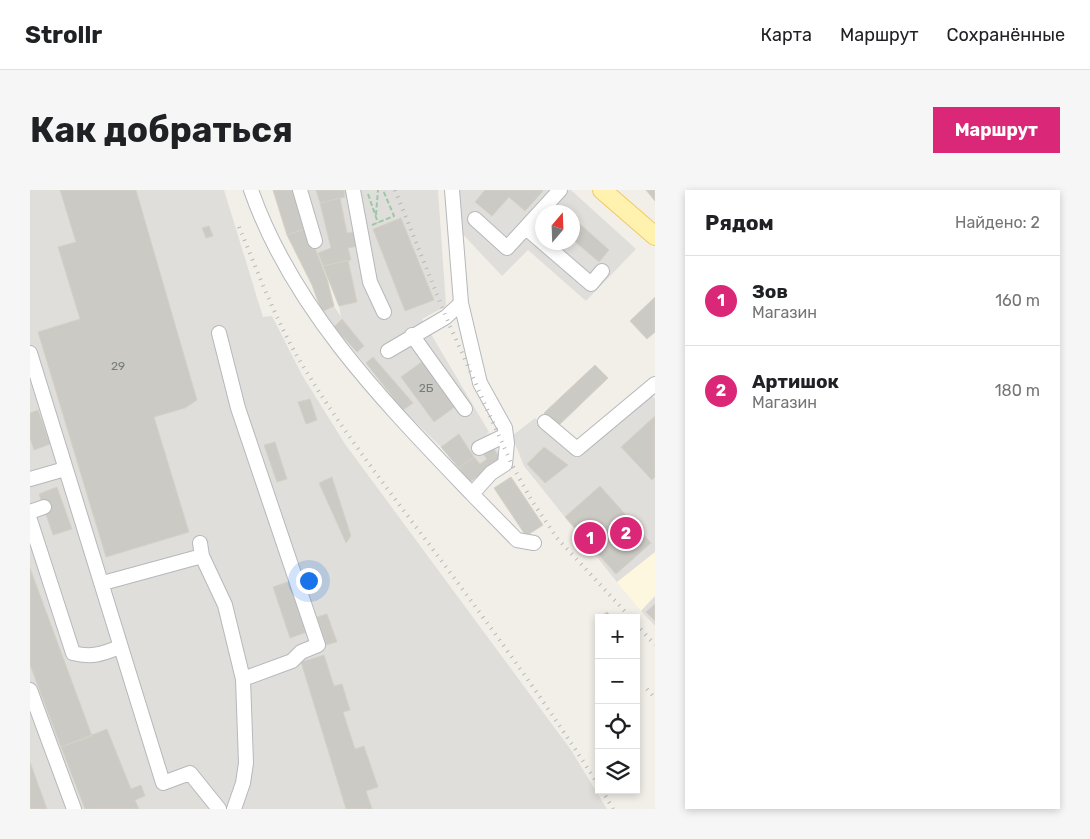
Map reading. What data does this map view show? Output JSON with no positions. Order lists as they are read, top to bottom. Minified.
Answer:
{"house_numbers":["29","2Б"],"north":"top","page":{"header":"Strollr","nav":["Карта","Маршрут","Сохранённые"],"buttons":"Маршрут","title":"Как добраться","heading":["Рядом","Найдено: 2"],"list":[{"mark":"1","name":"Зов","note":"Магазин","value":"160 m"},{"mark":"2","name":"Артишок","note":"Магазин","value":"180 m"}],"pins":["2","1"],"map_buttons":["+","−"]}}
